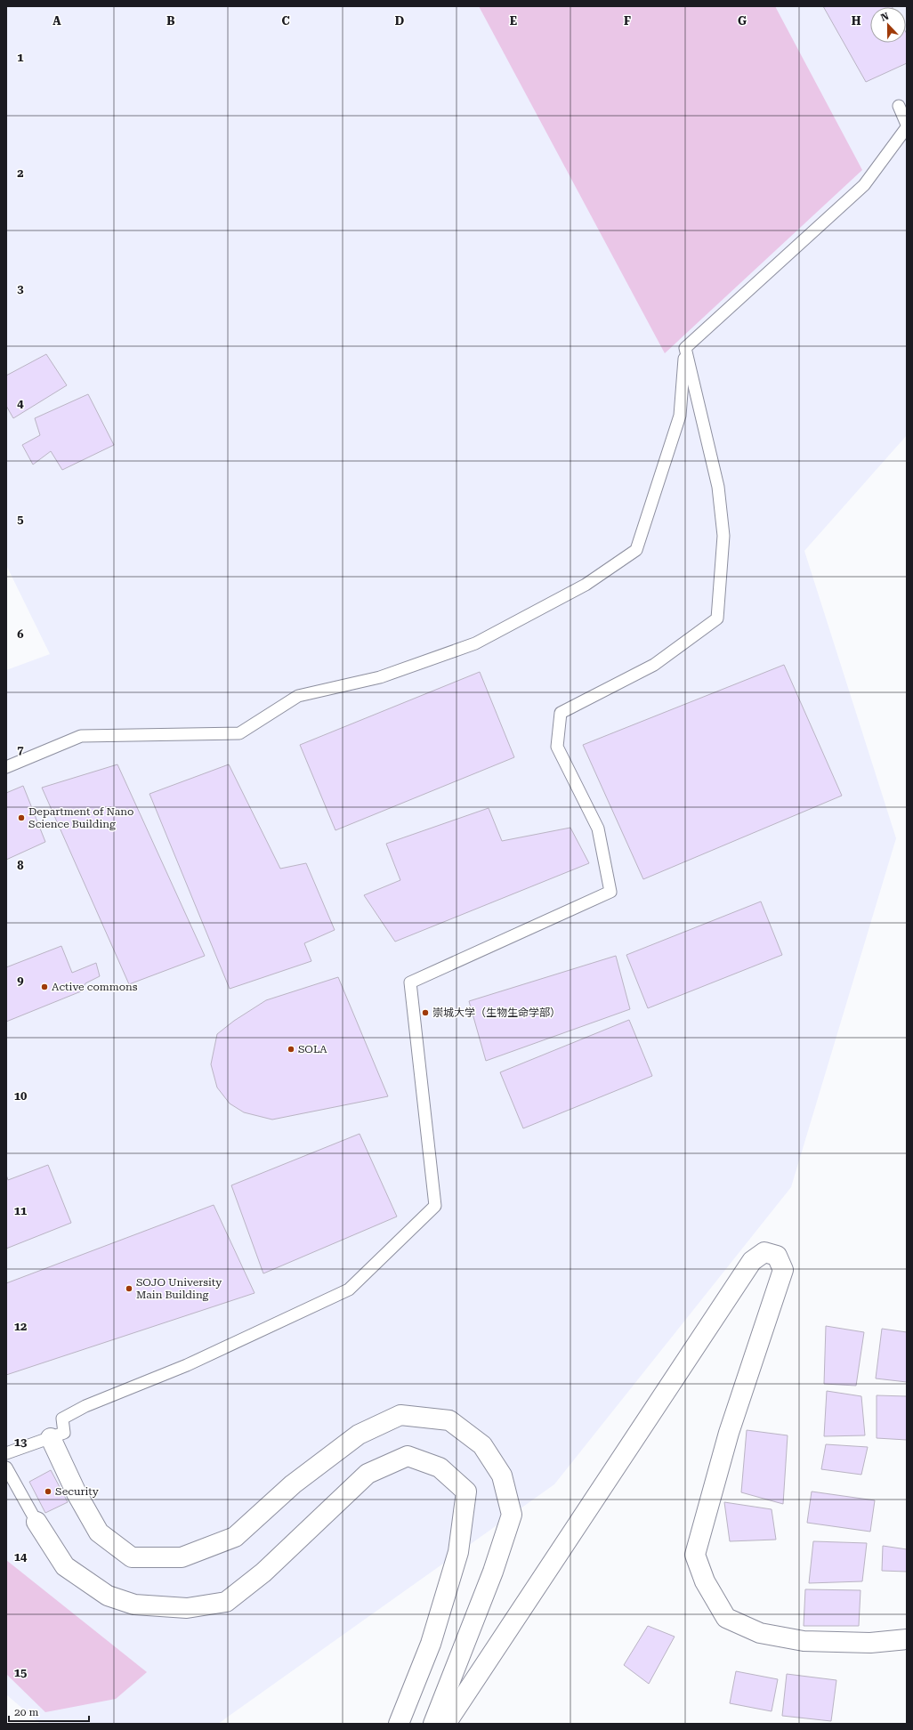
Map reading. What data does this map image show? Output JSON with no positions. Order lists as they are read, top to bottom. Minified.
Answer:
{"places":["Department of Nano Science Building","Active commons","崇城大学（生物生命学部）","SOLA","SOJO University Main Building","Security"],"scale_bar":"20 m","north":"top","grid":{"columns":["A","B","C","D","E","F","G","H"],"rows":["1","2","3","4","5","6","7","8","9","10","11","12","13","14","15"]}}
